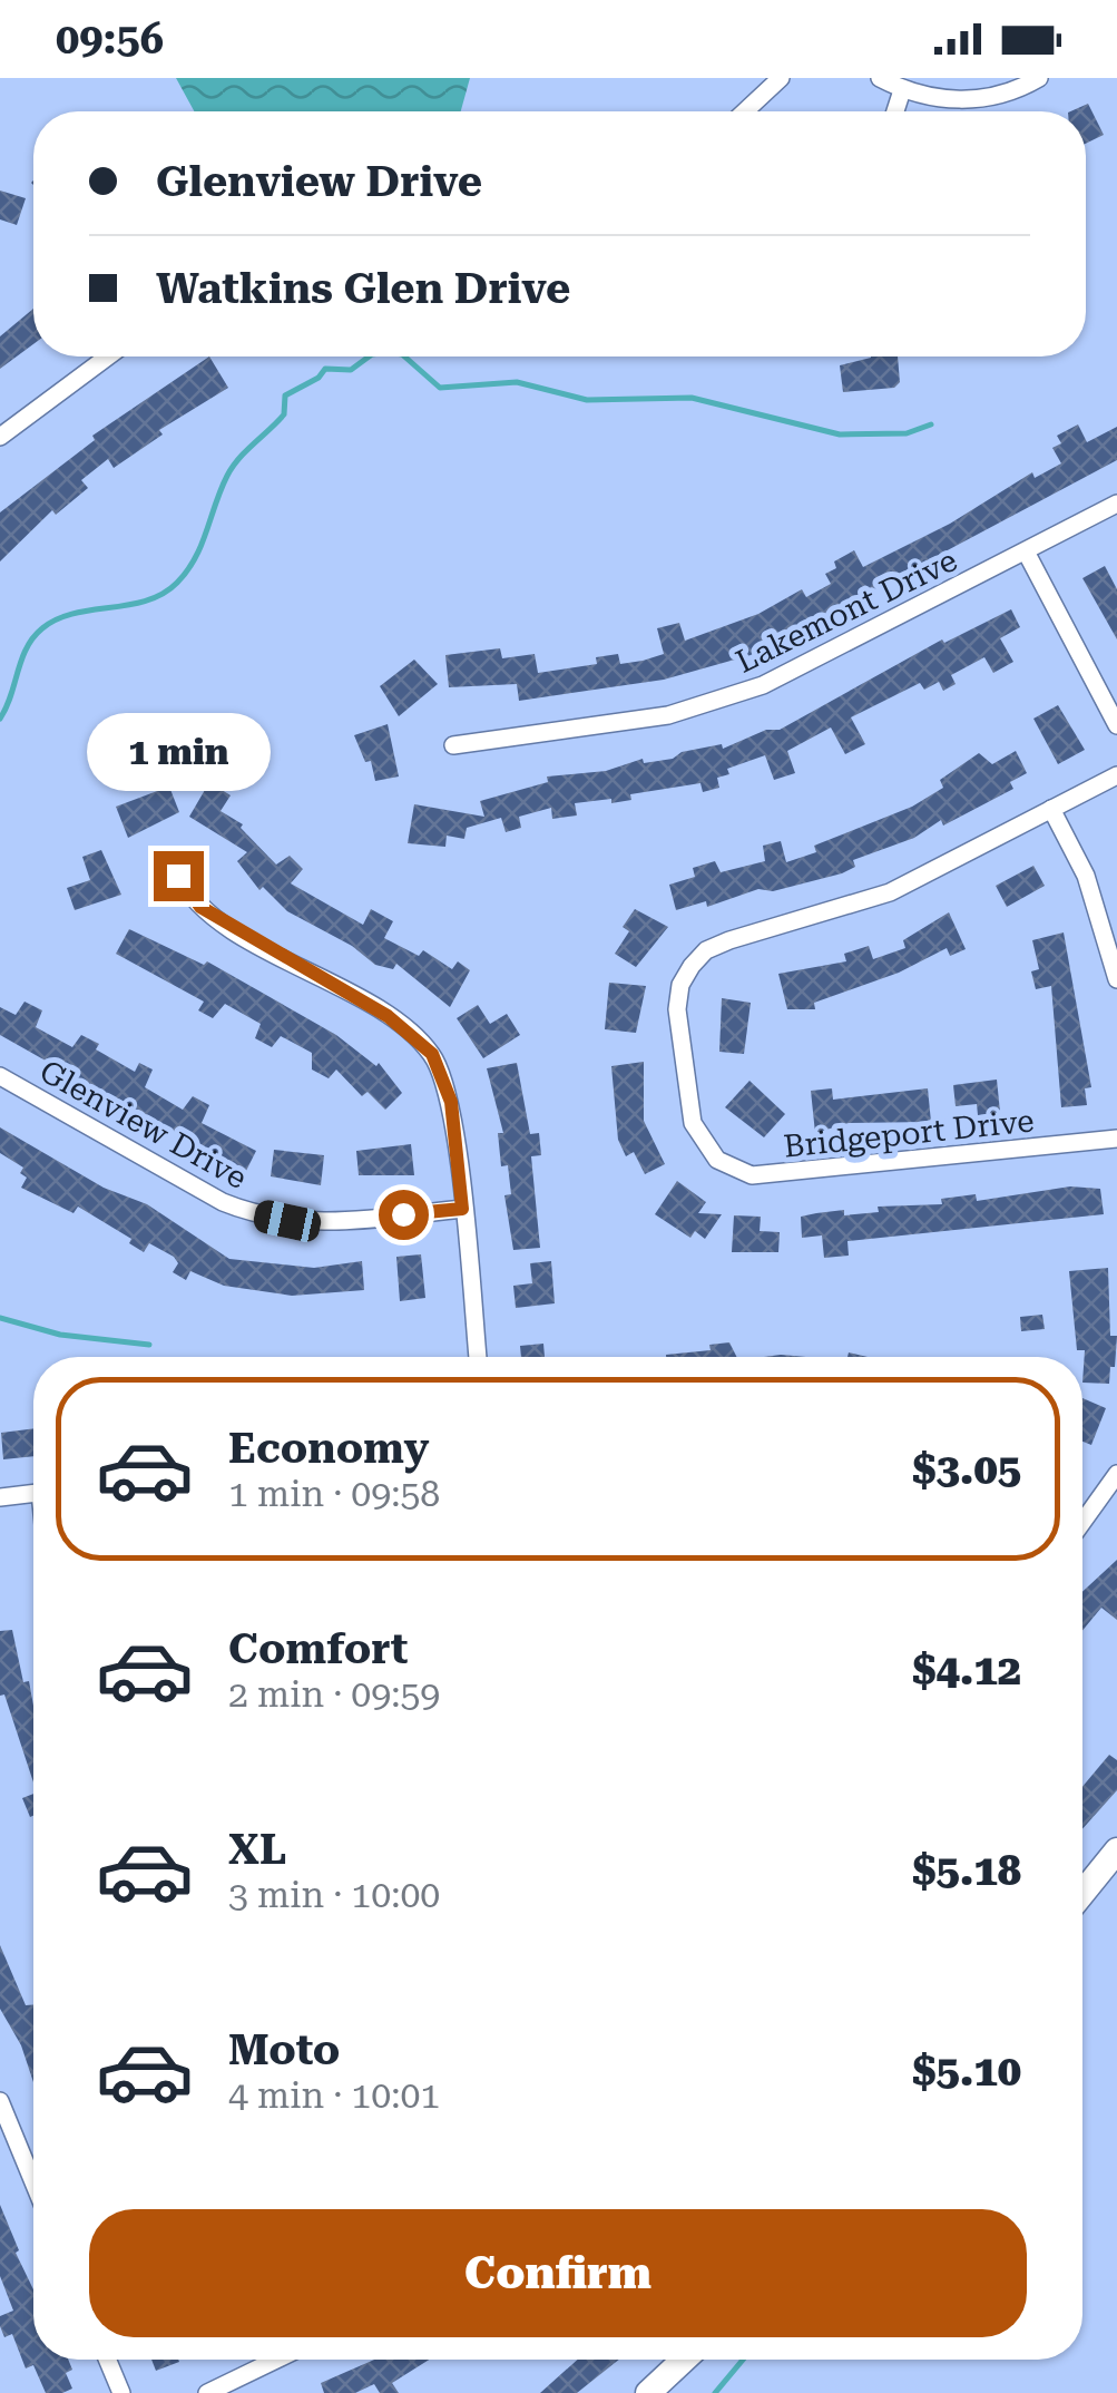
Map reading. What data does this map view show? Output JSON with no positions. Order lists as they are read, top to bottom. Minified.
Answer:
{"streets":{"street":["Lakemont Drive","Glenview Drive","Bridgeport Drive"]},"page":{"status":"09:56","banner":["Glenview Drive","Watkins Glen Drive"],"bubble":"1 min","list":[{"name":"Economy","note":"1 min · 09:58","value":"$3.05"},{"name":"Comfort","note":"2 min · 09:59","value":"$4.12"},{"name":"XL","note":"3 min · 10:00","value":"$5.18"},{"name":"Moto","note":"4 min · 10:01","value":"$5.10"}],"buttons":"Confirm"}}
